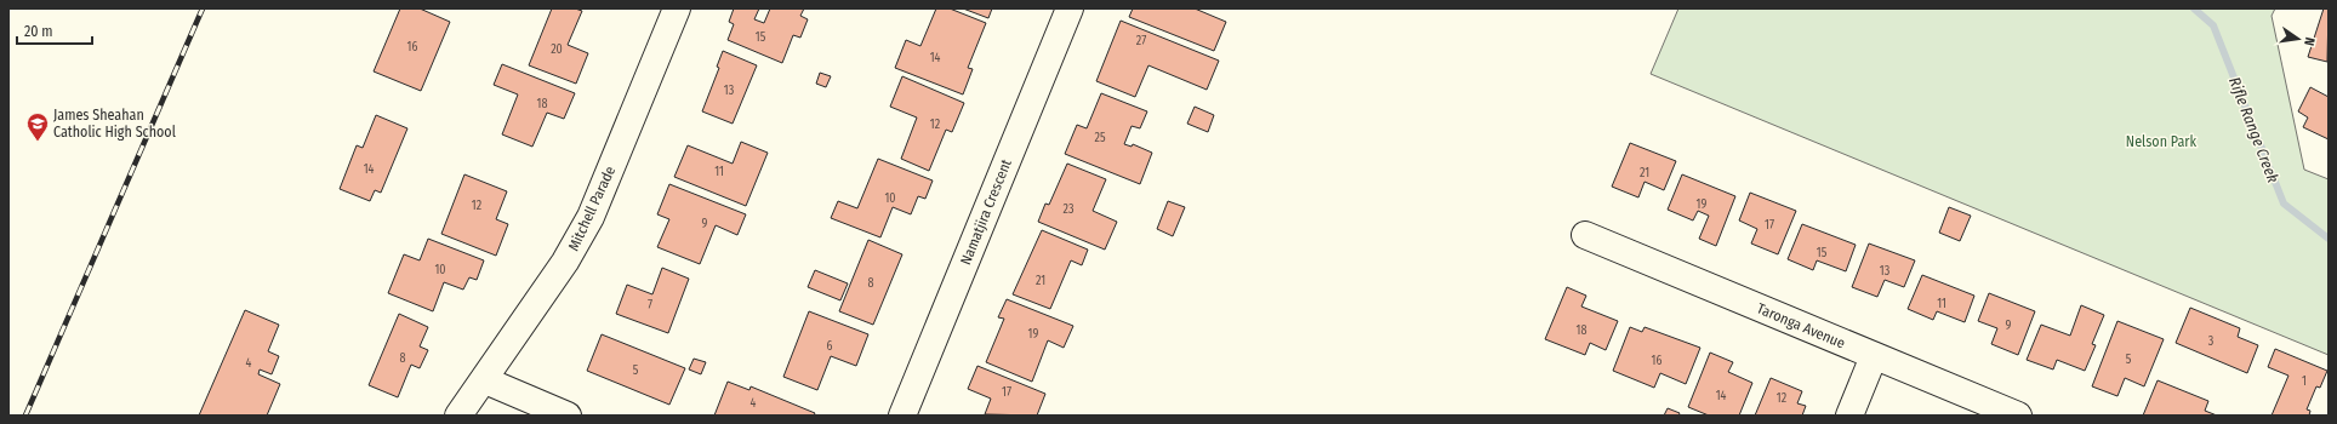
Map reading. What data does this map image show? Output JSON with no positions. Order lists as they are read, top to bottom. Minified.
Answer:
{"streets":{"street":["Mitchell Parade","Namatjira Crescent","Taronga Avenue"]},"water":["Rifle Range Creek"],"parks":["Nelson Park"],"places":{"school or university":["James Sheahan Catholic High School"]},"house_numbers":["15","27","16","20","14","13","18","12","25","14","11","21","10","19","12","23","9","17","15","10","13","21","8","11","7","9","18","19","3","6","8","5","16","4","5","1","17","14","12","4"],"scale_bar":"20 m","north":"right"}
